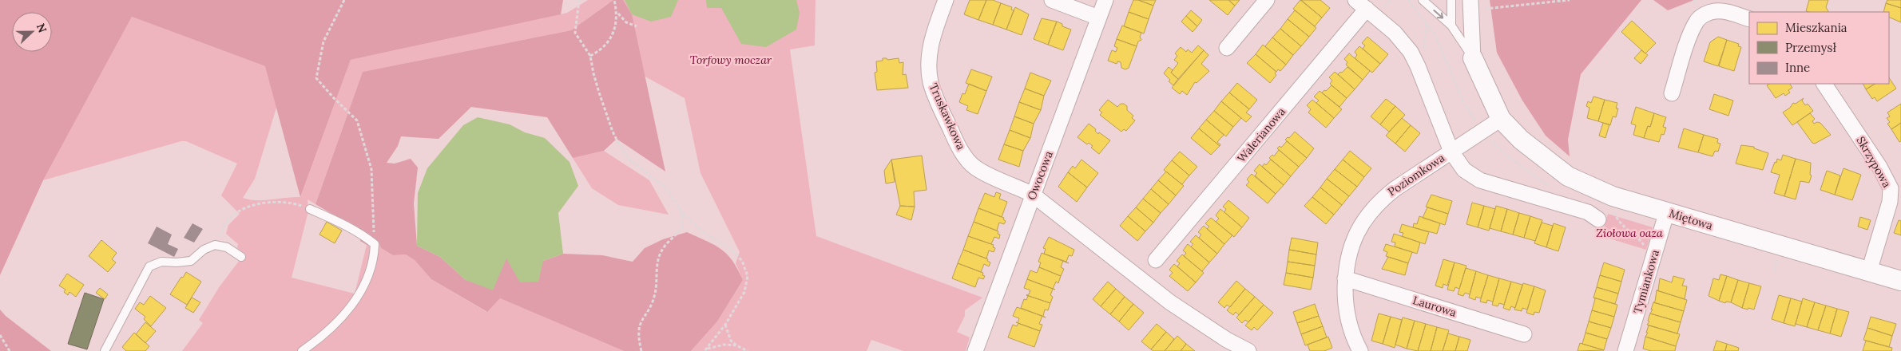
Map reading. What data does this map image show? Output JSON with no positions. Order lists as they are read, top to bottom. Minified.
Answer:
{"streets":{"street":["Truskawkowa","Walerianowa","Skrzypowa","Poziomkowa","Owocowa","Miętowa","Tymiankowa","Laurowa"]},"crossings":[["Truskawkowa","Owocowa"],["Skrzypowa","Miętowa"],["Poziomkowa","Laurowa"],["Miętowa","Tymiankowa"]],"parks":["Torfowy moczar","Ziołowa oaza"],"legend":["Mieszkania","Przemysł","Inne"],"north":"right"}
